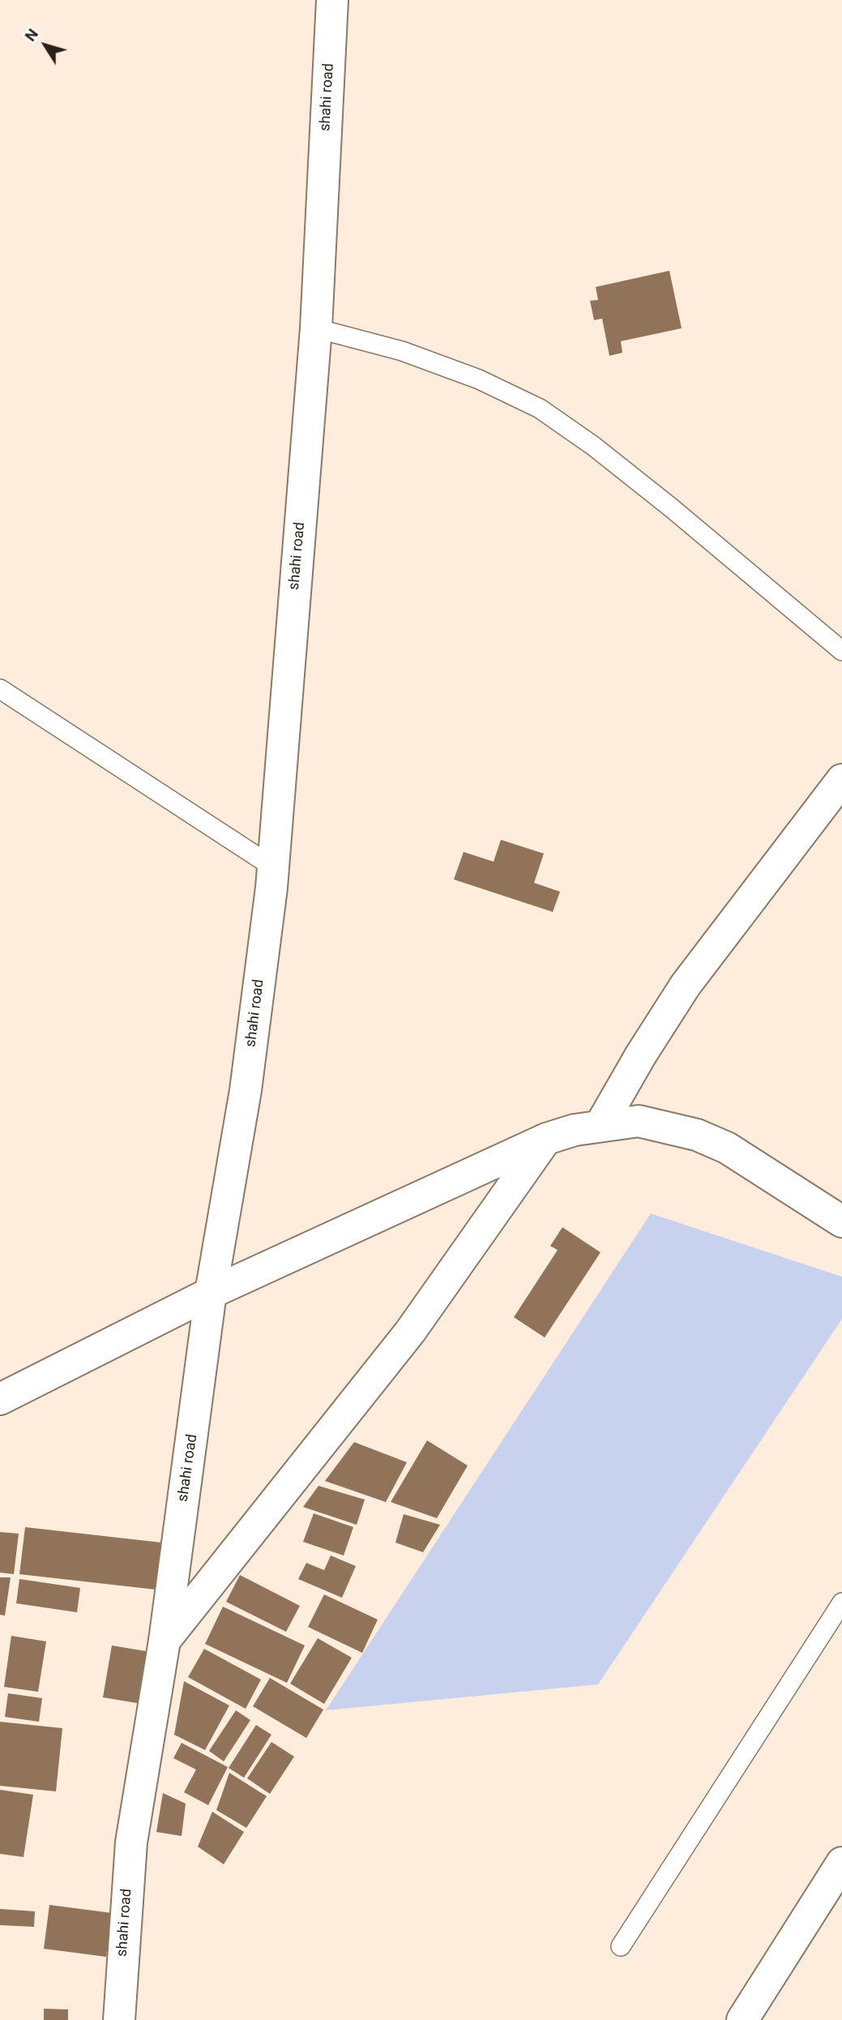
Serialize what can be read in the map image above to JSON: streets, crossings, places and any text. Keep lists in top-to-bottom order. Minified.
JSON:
{"streets":{"street":["shahi road"]},"north":"top left"}
